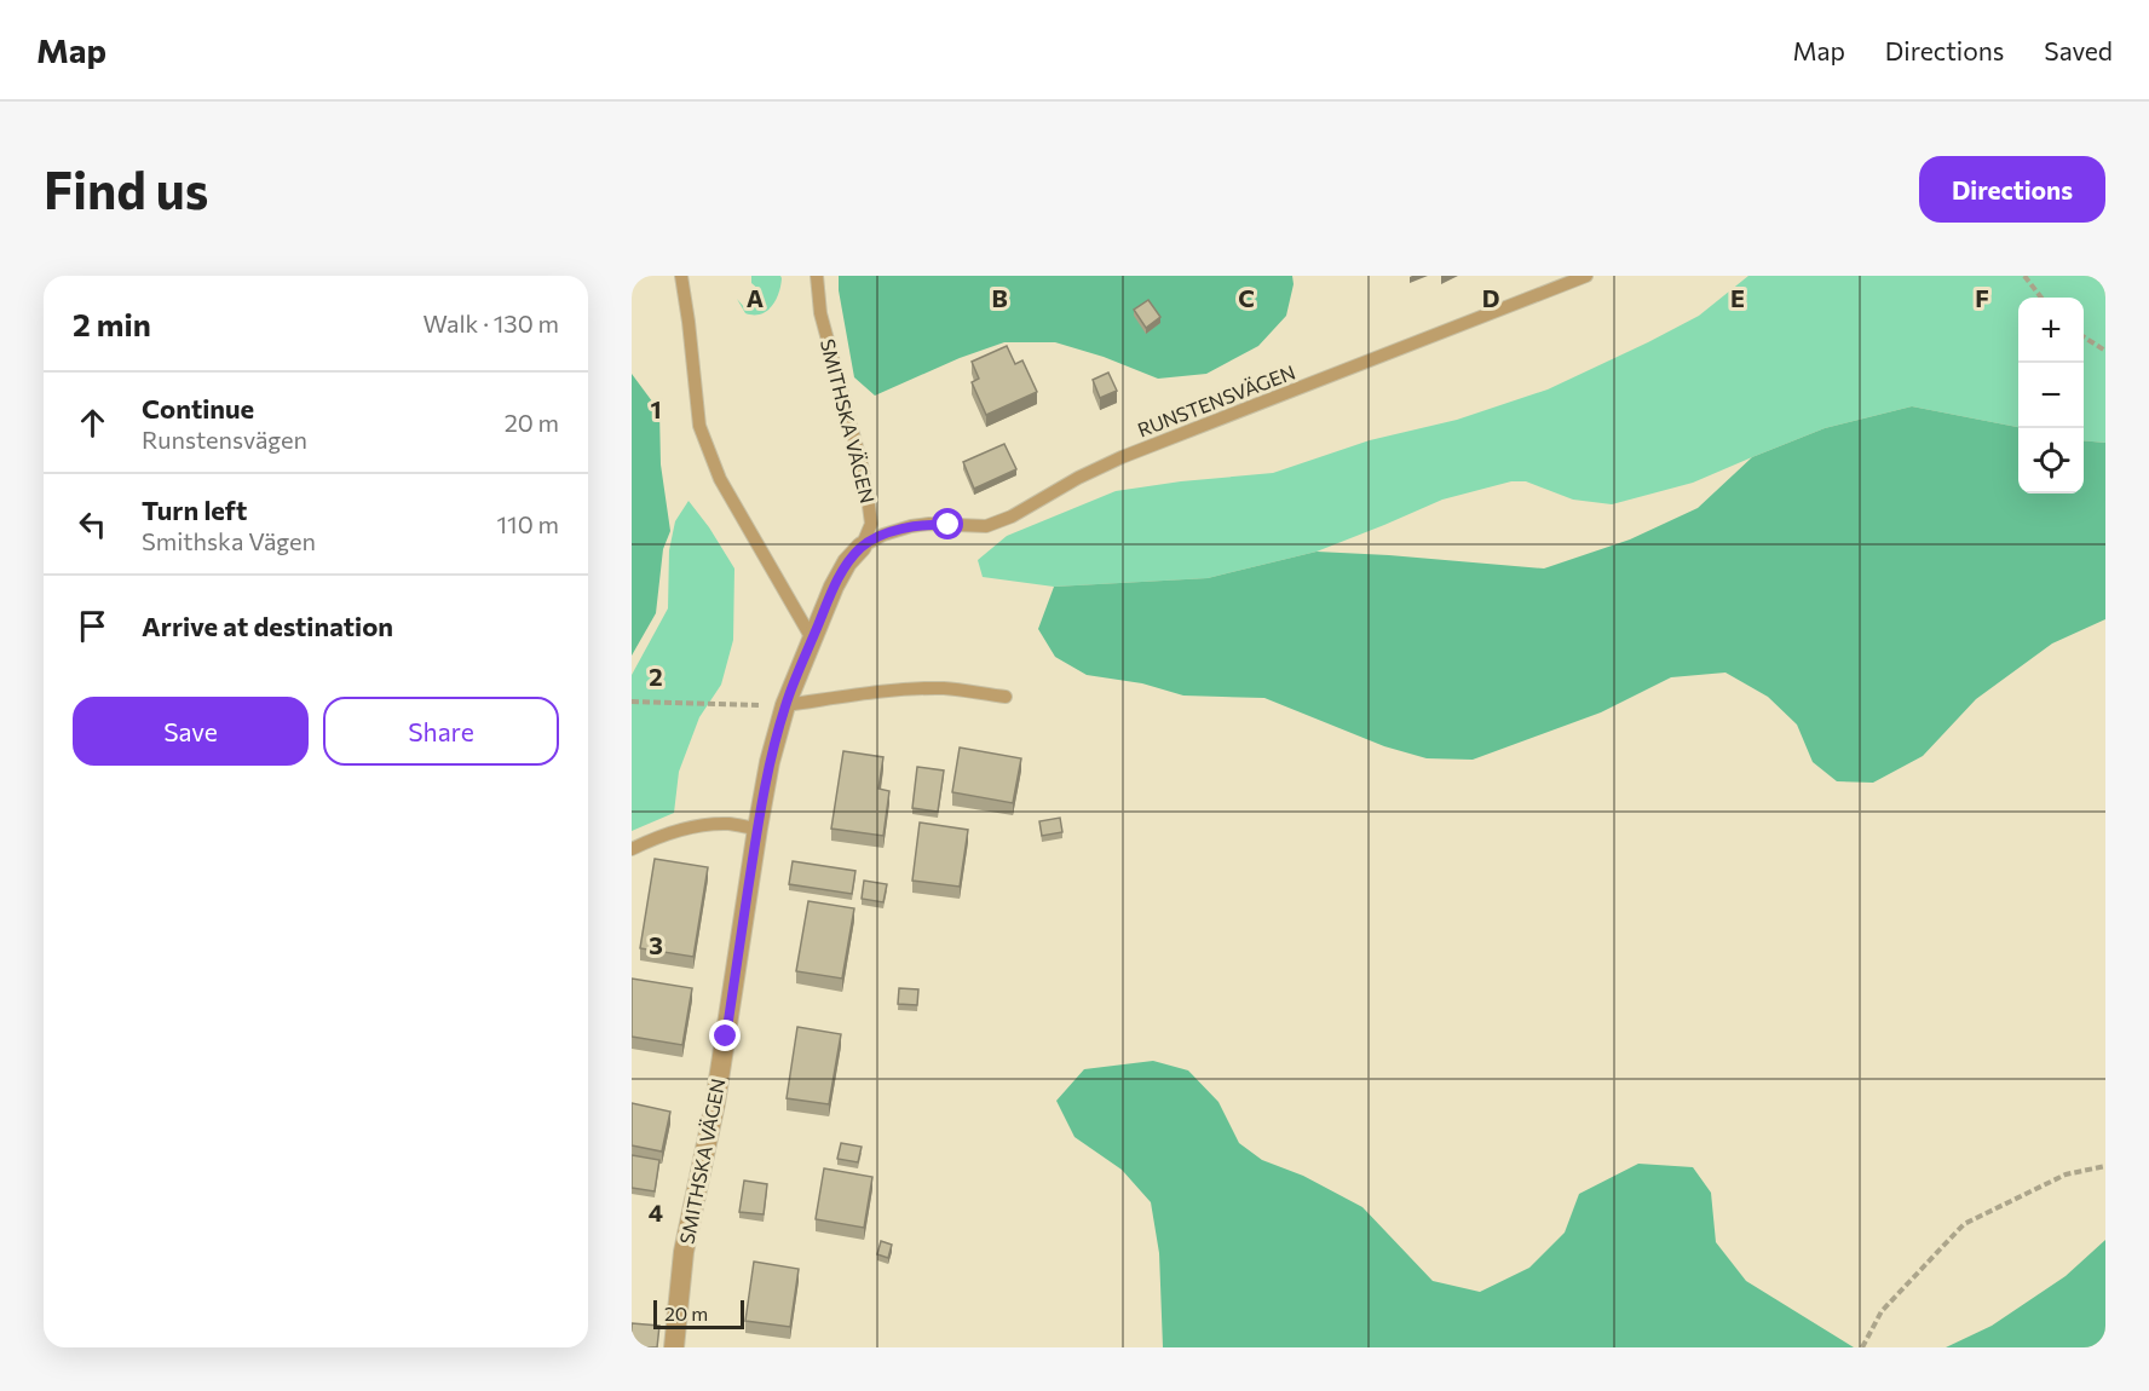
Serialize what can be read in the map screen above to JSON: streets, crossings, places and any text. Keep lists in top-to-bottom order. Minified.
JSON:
{"streets":{"street":["SMITHSKA VÄGEN"],"lane":["RUNSTENSVÄGEN"]},"crossings":[["RUNSTENSVÄGEN","SMITHSKA VÄGEN"]],"scale_bar":"20 m","page":{"header":"Map","nav":["Map","Directions","Saved"],"buttons":["Directions",["Save","Share"]],"title":"Find us","heading":["2 min","Walk · 130 m"],"map_buttons":["+","−"],"list":[["Continue","Runstensvägen","20 m"],["Turn left","Smithska Vägen","110 m"],"Arrive at destination"],"scale":"20 m"},"grid":{"columns":["A","B","C","D","E","F"],"rows":["1","2","3","4"]}}
